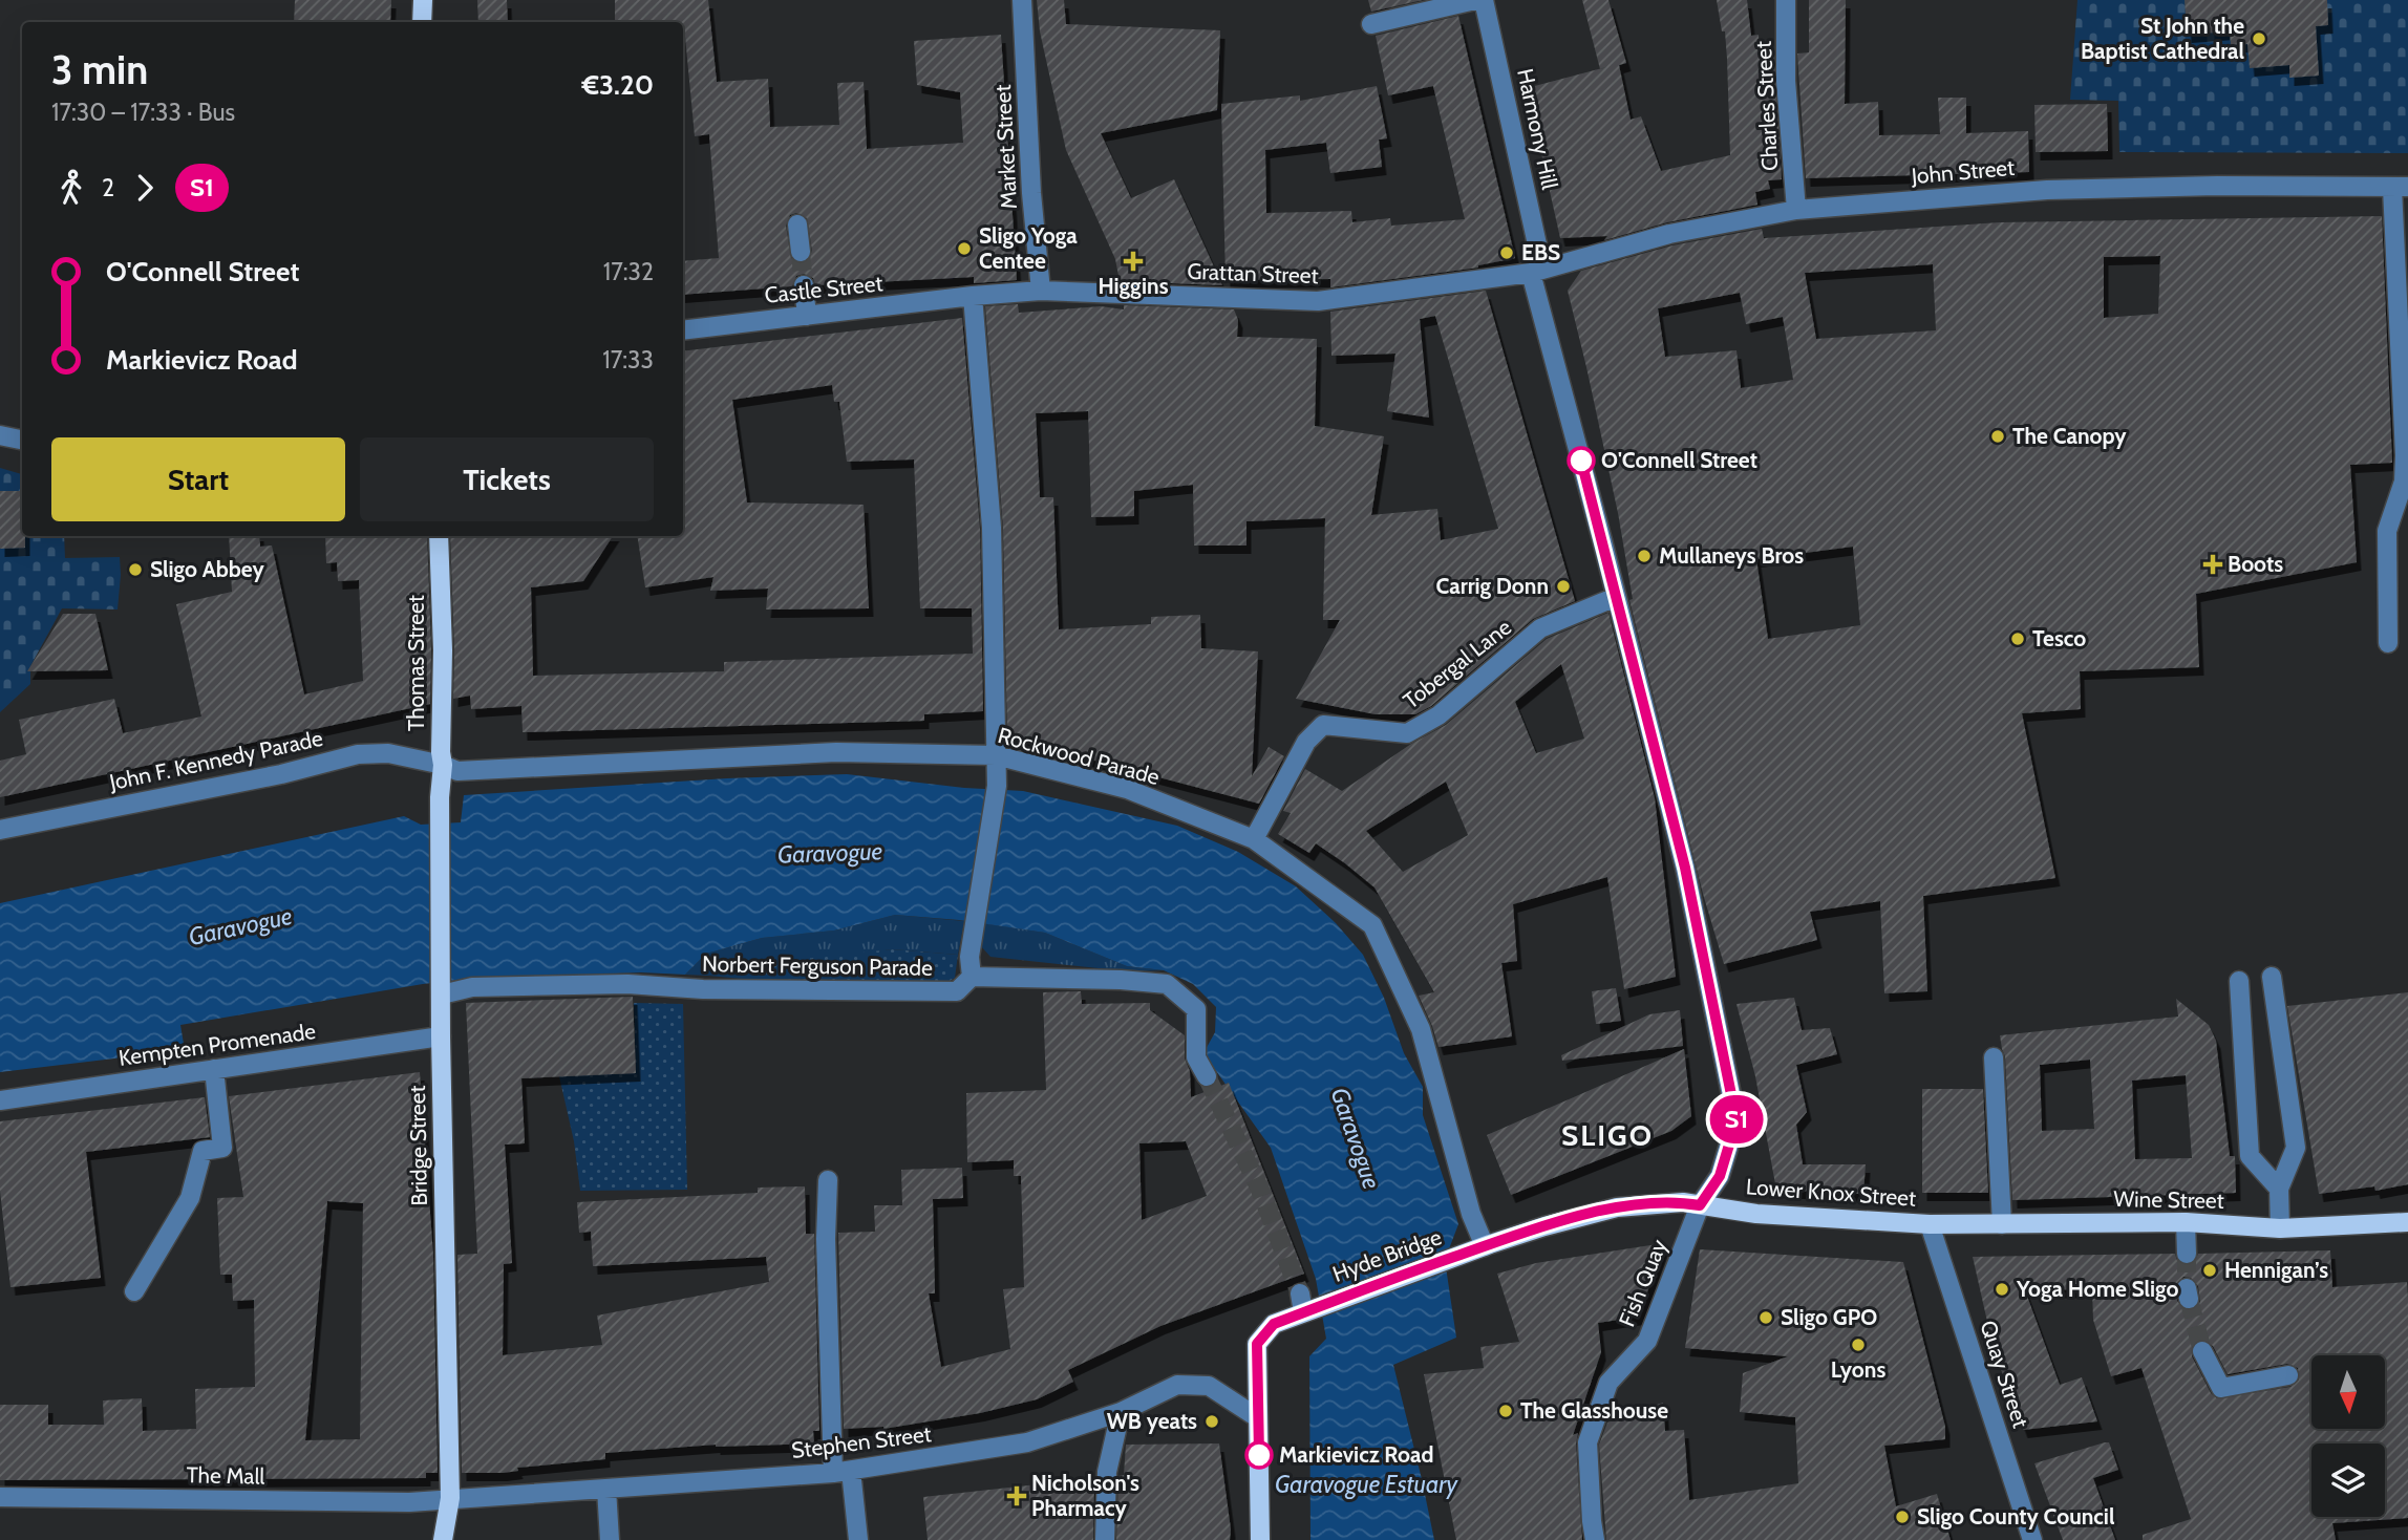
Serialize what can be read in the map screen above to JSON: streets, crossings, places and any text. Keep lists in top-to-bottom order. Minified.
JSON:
{"streets":{"main road":["Thomas Street","Bridge Street","Lower Knox Street","Wine Street","Hyde Bridge"],"street":["Charles Street","Harmony Hill","Market Street","John Street","Grattan Street","Castle Street","Tobergal Lane","Rockwood Parade","John F. Kennedy Parade","Norbert Ferguson Parade","Kempten Promenade","Fish Quay","Quay Street","Stephen Street","The Mall"]},"crossings":[["Charles Street","John Street"],["Harmony Hill","John Street"],["Harmony Hill","Grattan Street"],["Market Street","Grattan Street"],["John Street","Grattan Street"],["Grattan Street","Castle Street"],["Thomas Street","Rockwood Parade"],["Thomas Street","John F. Kennedy Parade"],["Thomas Street","Bridge Street"],["Tobergal Lane","Rockwood Parade"],["Rockwood Parade","John F. Kennedy Parade"],["Rockwood Parade","Lower Knox Street"],["Rockwood Parade","Hyde Bridge"],["Norbert Ferguson Parade","Bridge Street"],["Kempten Promenade","Bridge Street"],["Bridge Street","Stephen Street"],["Bridge Street","The Mall"],["Lower Knox Street","Wine Street"],["Lower Knox Street","Hyde Bridge"],["Lower Knox Street","Fish Quay"],["Lower Knox Street","Quay Street"],["Wine Street","Quay Street"],["Stephen Street","The Mall"]],"districts":["SLIGO"],"water":["Garavogue","Garavogue Estuary"],"places":{"other":["St John the Baptist Cathedral","Sligo Yoga Centee","EBS","The Canopy","O'Connell Street","Mullaneys Bros","Sligo Abbey","Carrig Donn","Tesco","Hennigan’s","Yoga Home Sligo","Sligo GPO","Lyons","The Glasshouse","WB yeats","Markievicz Road","Sligo County Council"],"health":["Higgins","Boots","Nicholson's Pharmacy"]},"lines":["bus line S1"],"north":"bottom","page":{"on_map":"S1","heading":["3 min","17:30 – 17:33 · Bus","€3.20"],"legs":["2","S1"],"list":[{"name":"O'Connell Street","value":"17:32"},{"name":"Markievicz Road","value":"17:33"}],"buttons":["Start","Tickets"]}}
